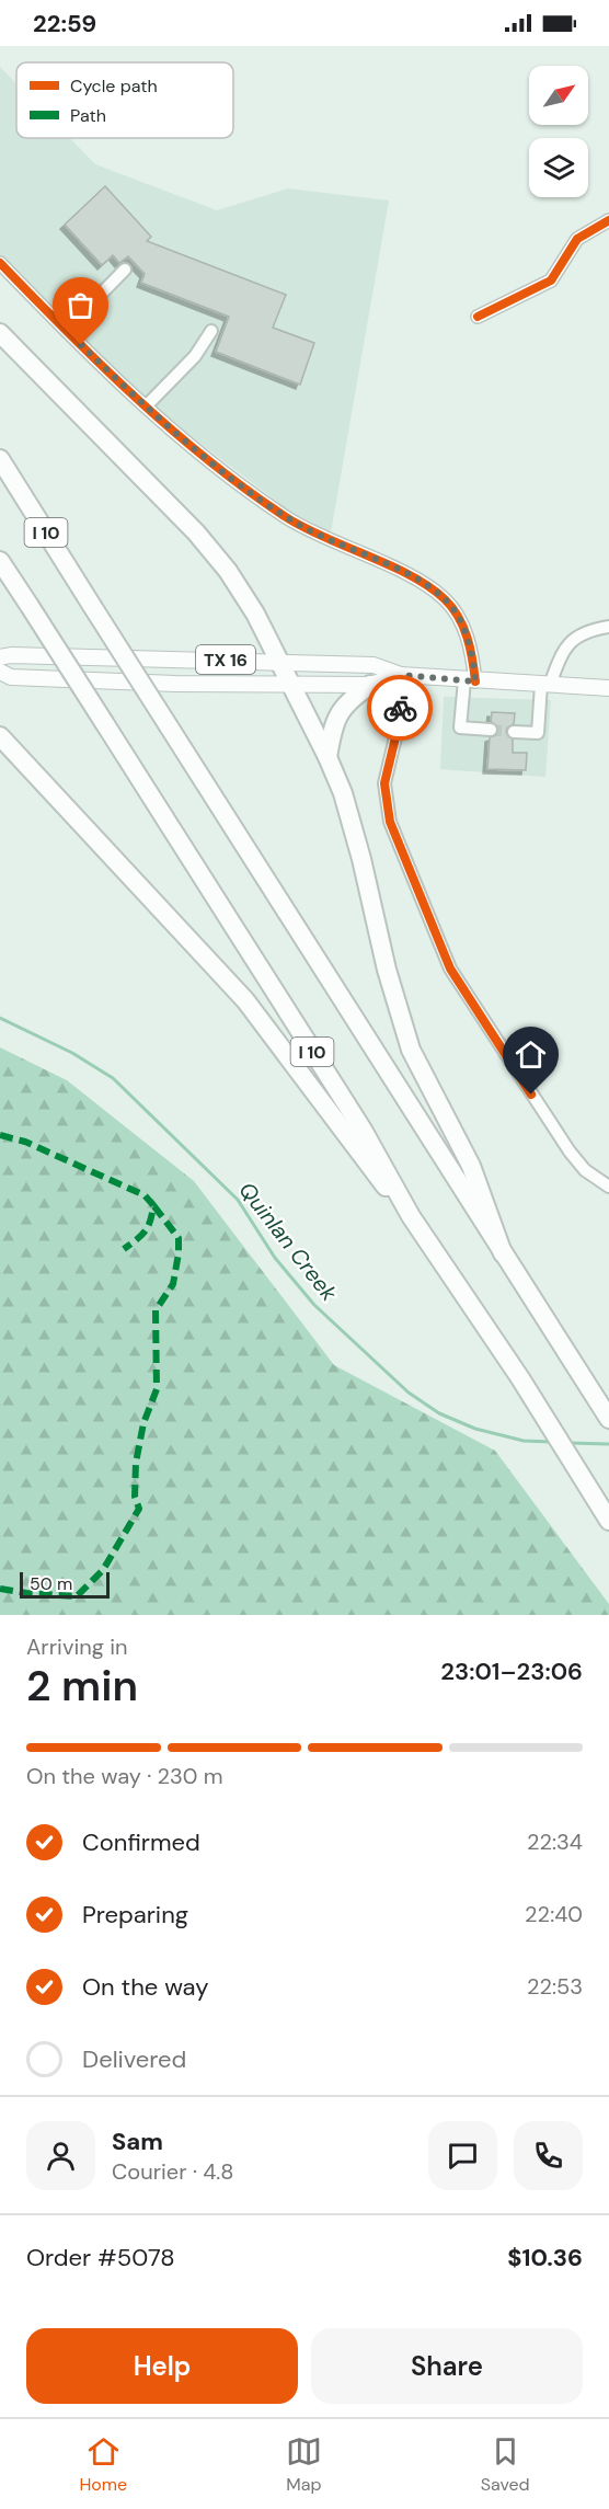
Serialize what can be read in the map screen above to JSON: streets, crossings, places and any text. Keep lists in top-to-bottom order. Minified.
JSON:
{"streets":{"highway":["I 10"],"main road":["TX 16"]},"water":["Quinlan Creek"],"legend":["Cycle path","Path"],"scale_bar":"50 m","north":"top right","page":{"status":"22:59","scale":"50 m","heading":["2 min","Arriving in","23:01–23:06"],"panel":["Sam","Courier · 4.8","Order #5078","$10.36"],"bar":"On the way · 230 m","list":[["Confirmed","22:34"],["Preparing","22:40"],["On the way","22:53"],"Delivered"],"buttons":["Help","Share"],"tabs":["Home","Map","Saved"]}}
